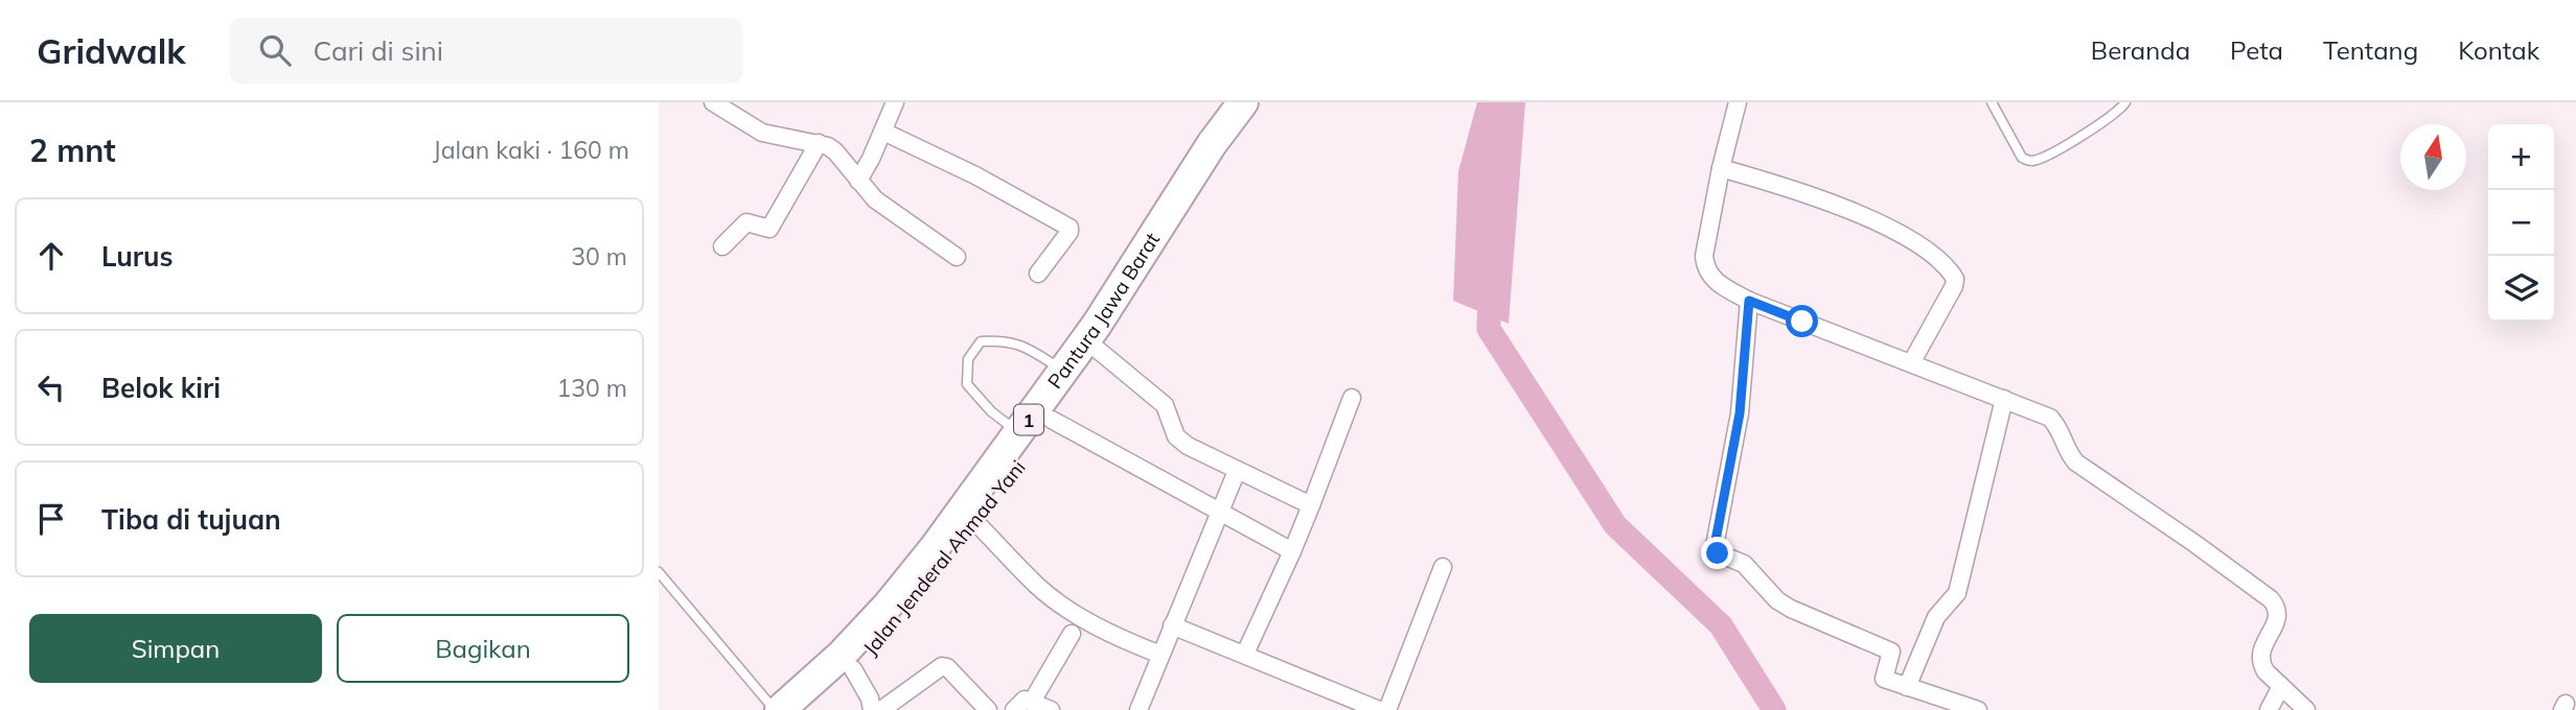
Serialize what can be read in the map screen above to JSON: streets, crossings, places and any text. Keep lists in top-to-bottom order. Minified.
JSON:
{"streets":{"highway":["Pantura Jawa Barat","1","Jalan Jenderal Ahmad Yani"]},"crossings":[["Pantura Jawa Barat","1"],["Pantura Jawa Barat","Jalan Jenderal Ahmad Yani"]],"north":"top","page":{"header":"Gridwalk","search":"Cari di sini","nav":["Beranda","Peta","Tentang","Kontak"],"heading":["2 mnt","Jalan kaki · 160 m"],"map_buttons":["+","−"],"list":[["Lurus","30 m"],["Belok kiri","130 m"],"Tiba di tujuan"],"buttons":["Simpan","Bagikan"]}}
